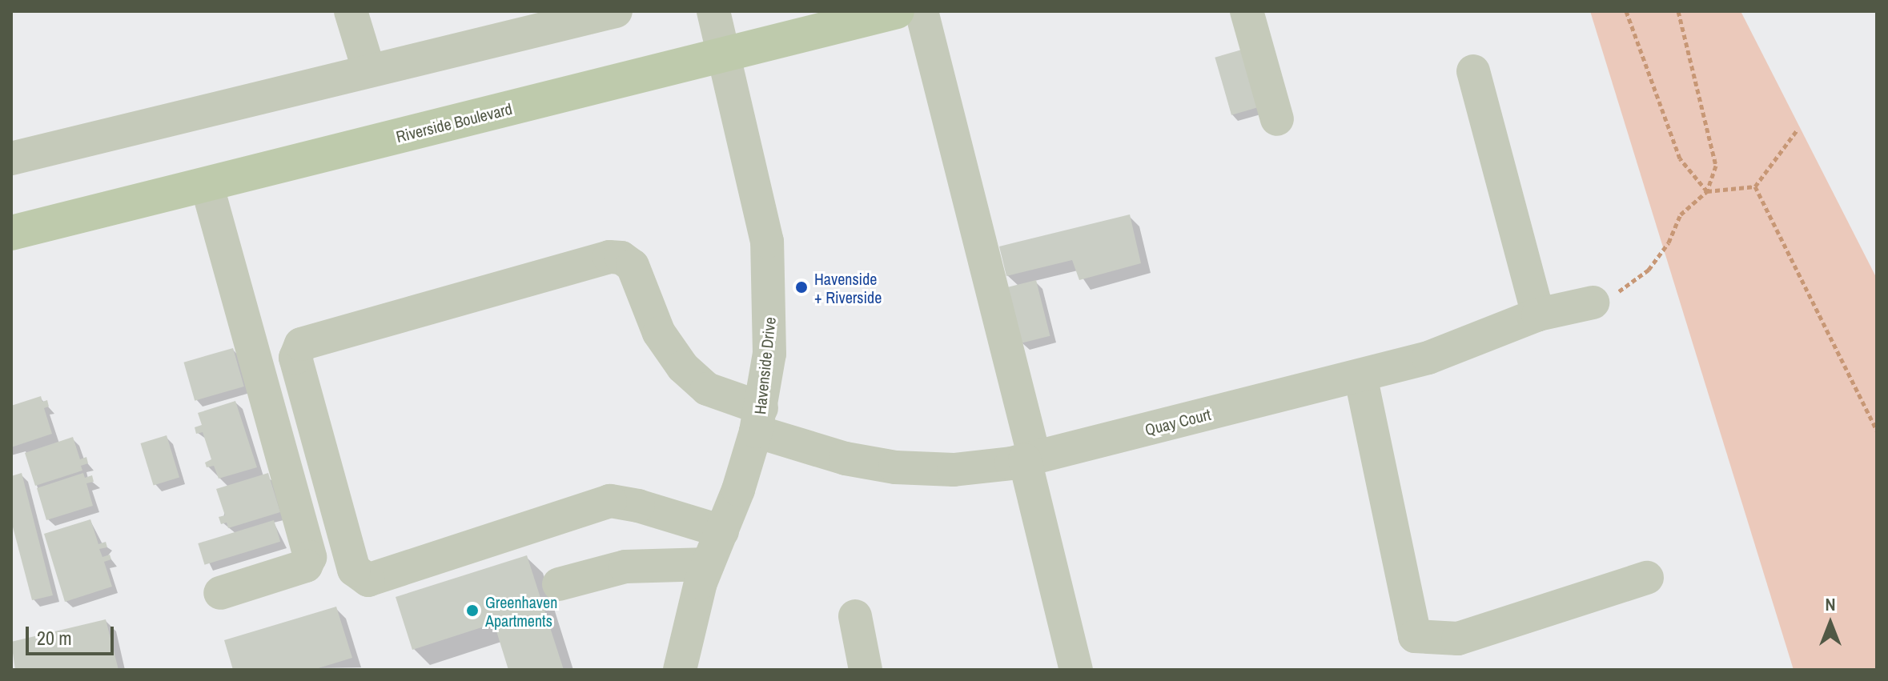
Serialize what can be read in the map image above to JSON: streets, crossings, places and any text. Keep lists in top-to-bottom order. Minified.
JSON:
{"streets":{"main road":["Riverside Boulevard"],"street":["Havenside Drive","Quay Court"]},"crossings":[["Riverside Boulevard","Havenside Drive"],["Havenside Drive","Quay Court"]],"places":["Havenside + Riverside","Greenhaven Apartments"],"scale_bar":"20 m","north":"top"}
